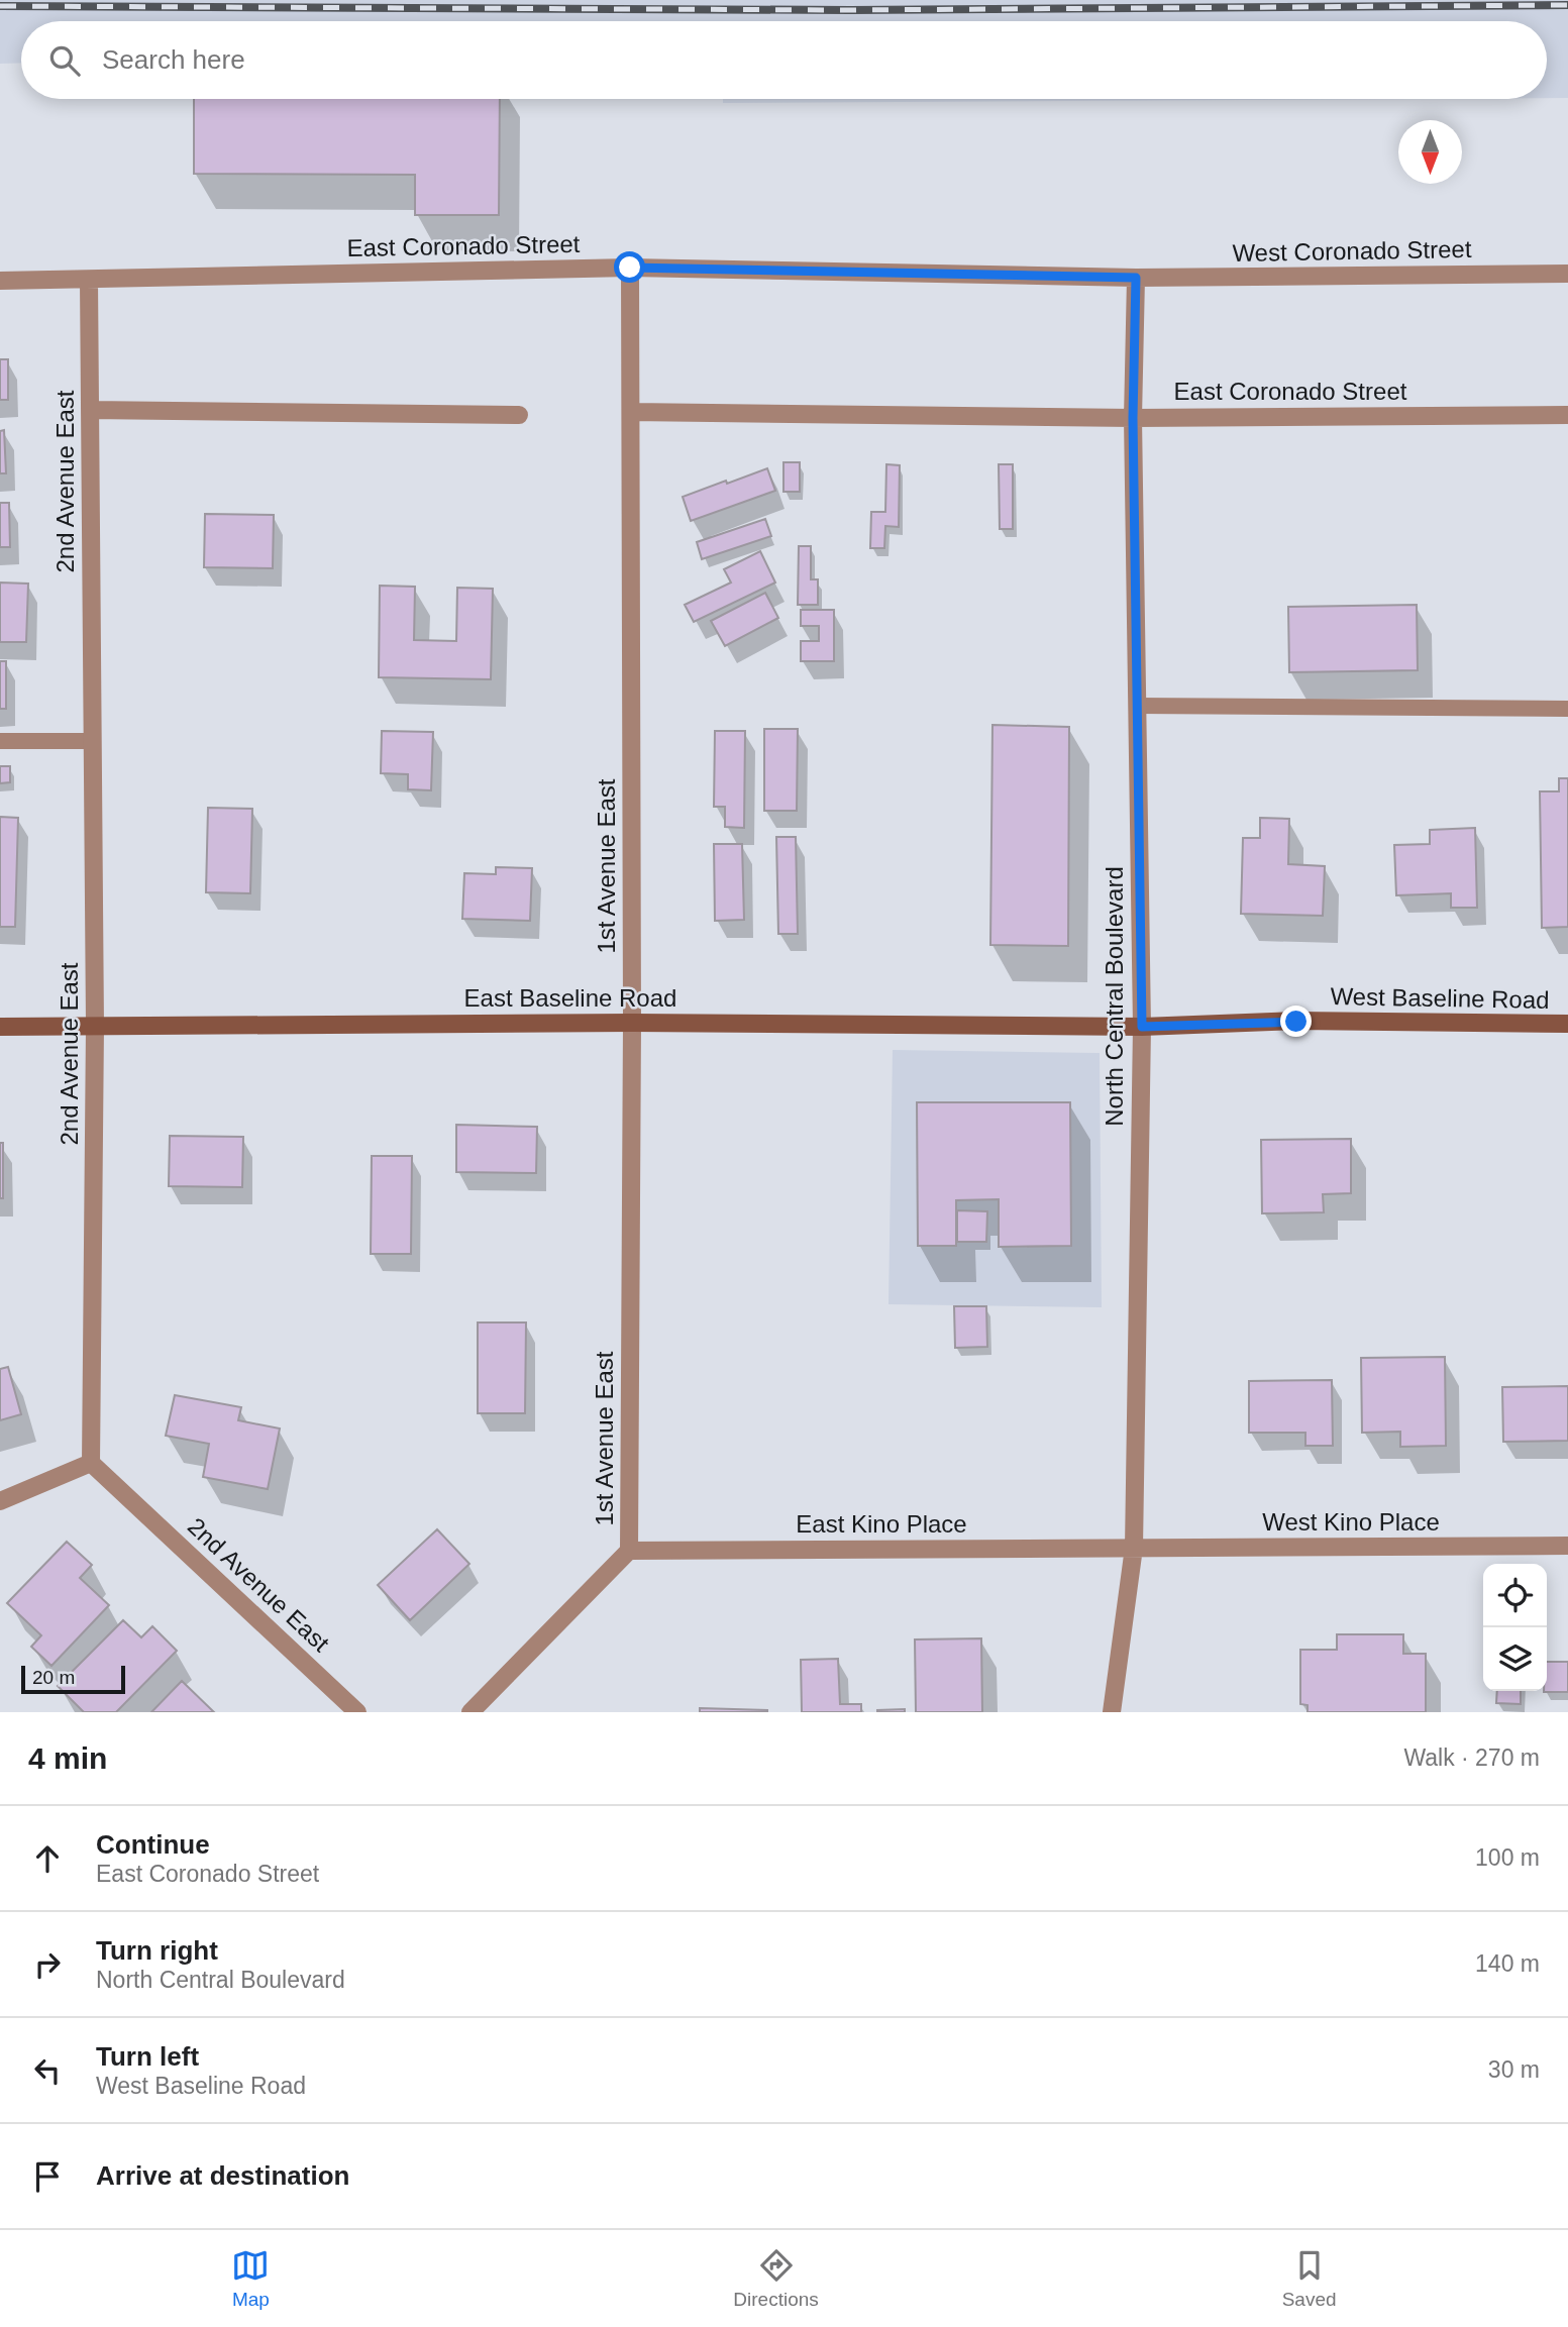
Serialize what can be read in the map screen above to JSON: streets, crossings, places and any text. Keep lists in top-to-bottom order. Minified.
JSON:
{"streets":{"main road":["East Baseline Road","West Baseline Road"],"street":["East Coronado Street","West Coronado Street","2nd Avenue East","1st Avenue East","North Central Boulevard","West Kino Place","East Kino Place"]},"crossings":[["East Coronado Street","West Coronado Street"],["East Coronado Street","2nd Avenue East"],["East Coronado Street","1st Avenue East"],["East Coronado Street","North Central Boulevard"],["West Coronado Street","North Central Boulevard"],["2nd Avenue East","East Baseline Road"],["1st Avenue East","East Baseline Road"],["1st Avenue East","East Kino Place"],["North Central Boulevard","East Baseline Road"],["North Central Boulevard","West Baseline Road"],["North Central Boulevard","West Kino Place"],["North Central Boulevard","East Kino Place"],["East Baseline Road","West Baseline Road"],["West Kino Place","East Kino Place"]],"scale_bar":"20 m","north":"bottom","page":{"search":"Search here","scale":"20 m","heading":["4 min","Walk · 270 m"],"list":[["Continue","East Coronado Street","100 m"],["Turn right","North Central Boulevard","140 m"],["Turn left","West Baseline Road","30 m"],"Arrive at destination"],"nav":["Map","Directions","Saved"]}}
